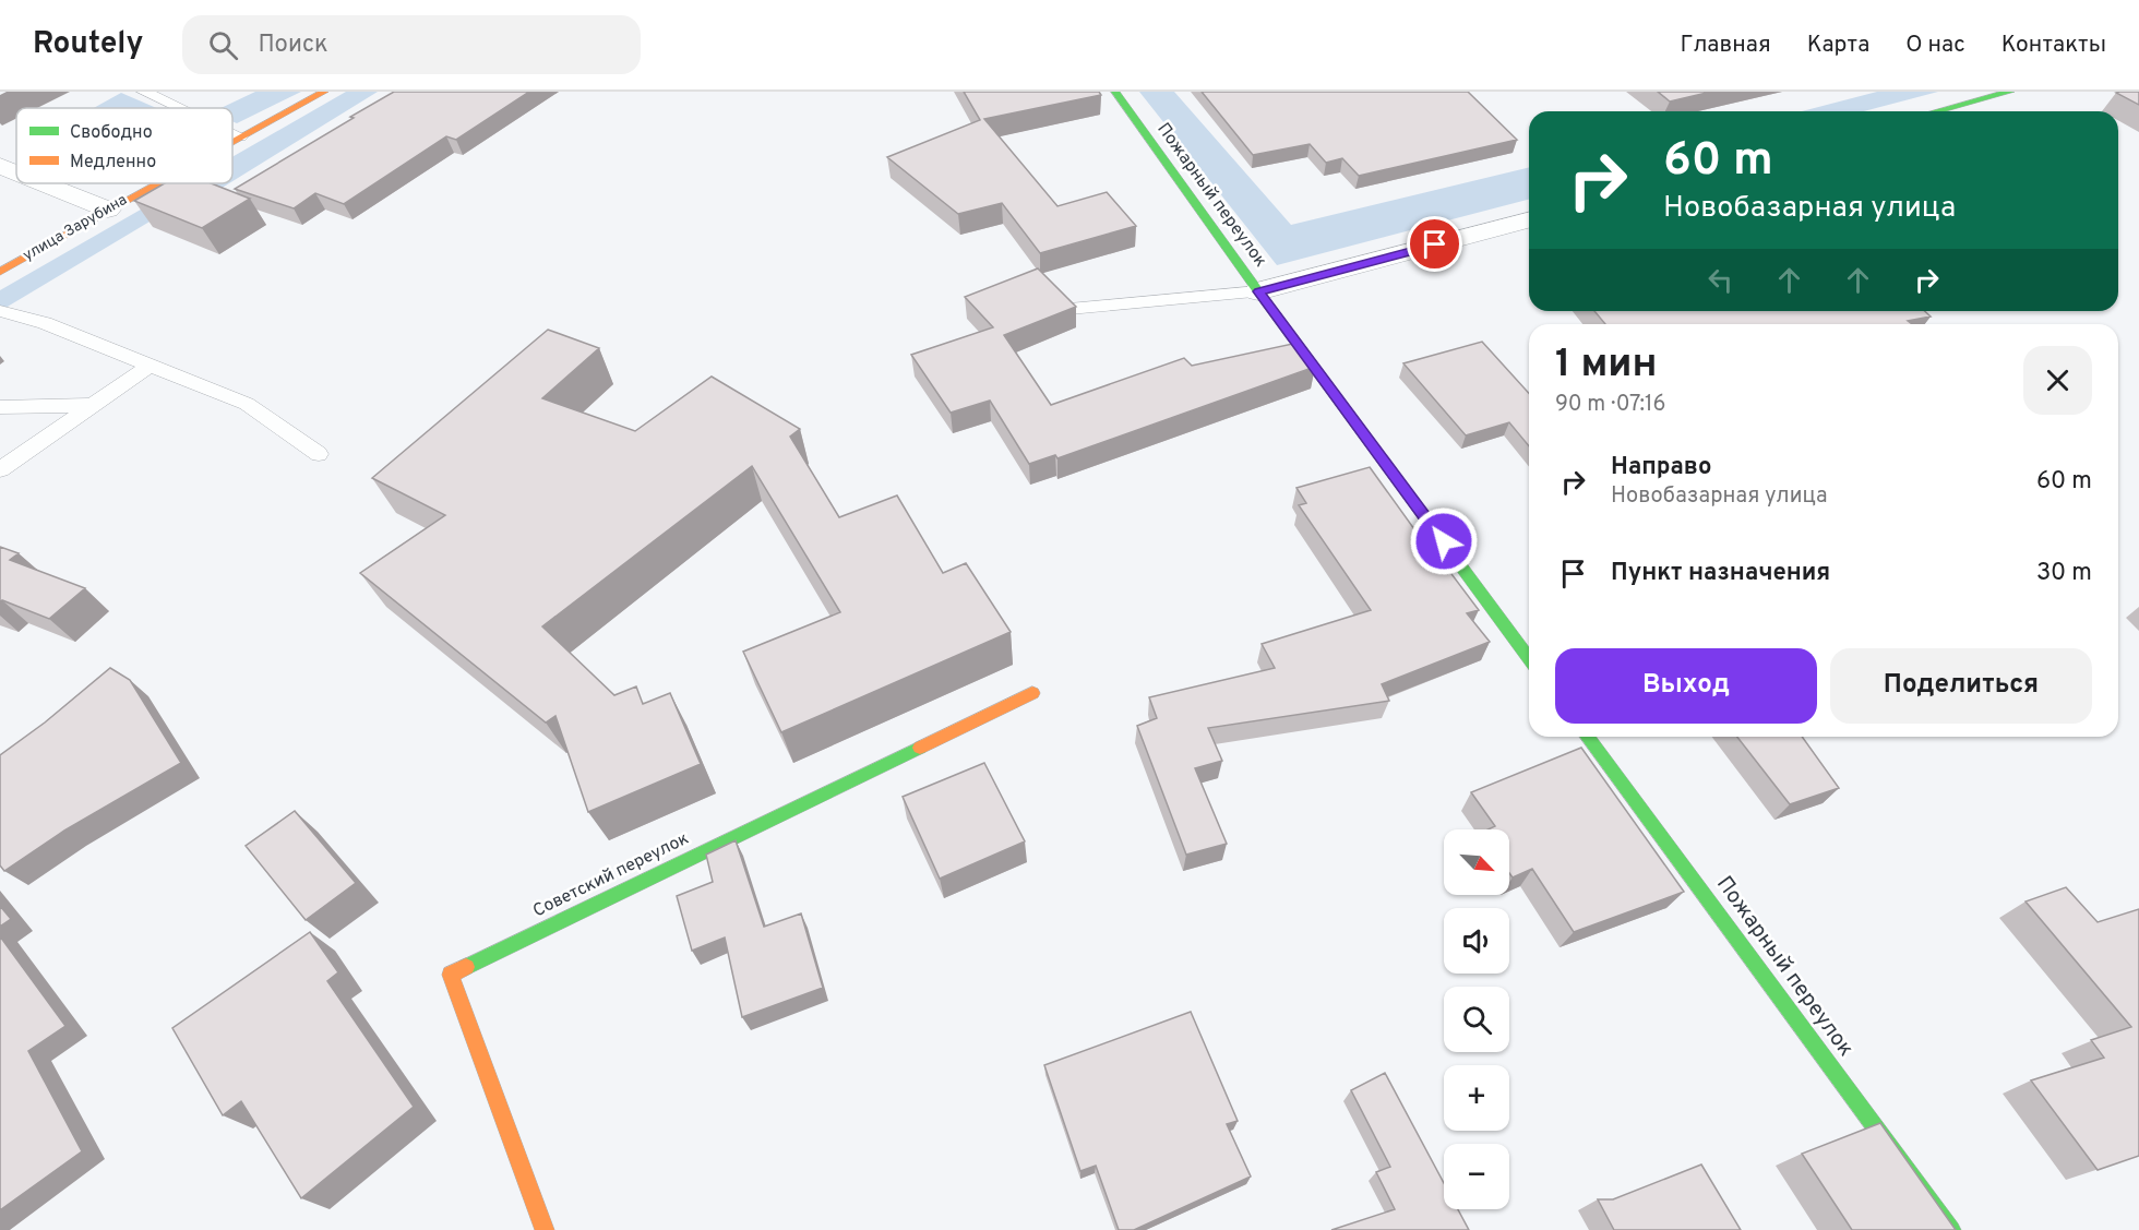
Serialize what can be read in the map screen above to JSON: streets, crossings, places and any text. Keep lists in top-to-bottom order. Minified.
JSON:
{"streets":{"street":["Пожарный переулок","улица Зарубина","Советский переулок"]},"legend":["Свободно","Медленно"],"north":"bottom right","page":{"header":"Routely","search":"Поиск","nav":["Главная","Карта","О нас","Контакты"],"turn":["60 m","Новобазарная улица"],"heading":["1 мин","90 m · 07:16"],"list":[{"name":"Направо","note":"Новобазарная улица","value":"60 m"},{"name":"Пункт назначения","value":"30 m"}],"buttons":["Выход","Поделиться"],"map_buttons":["+","−"]}}
